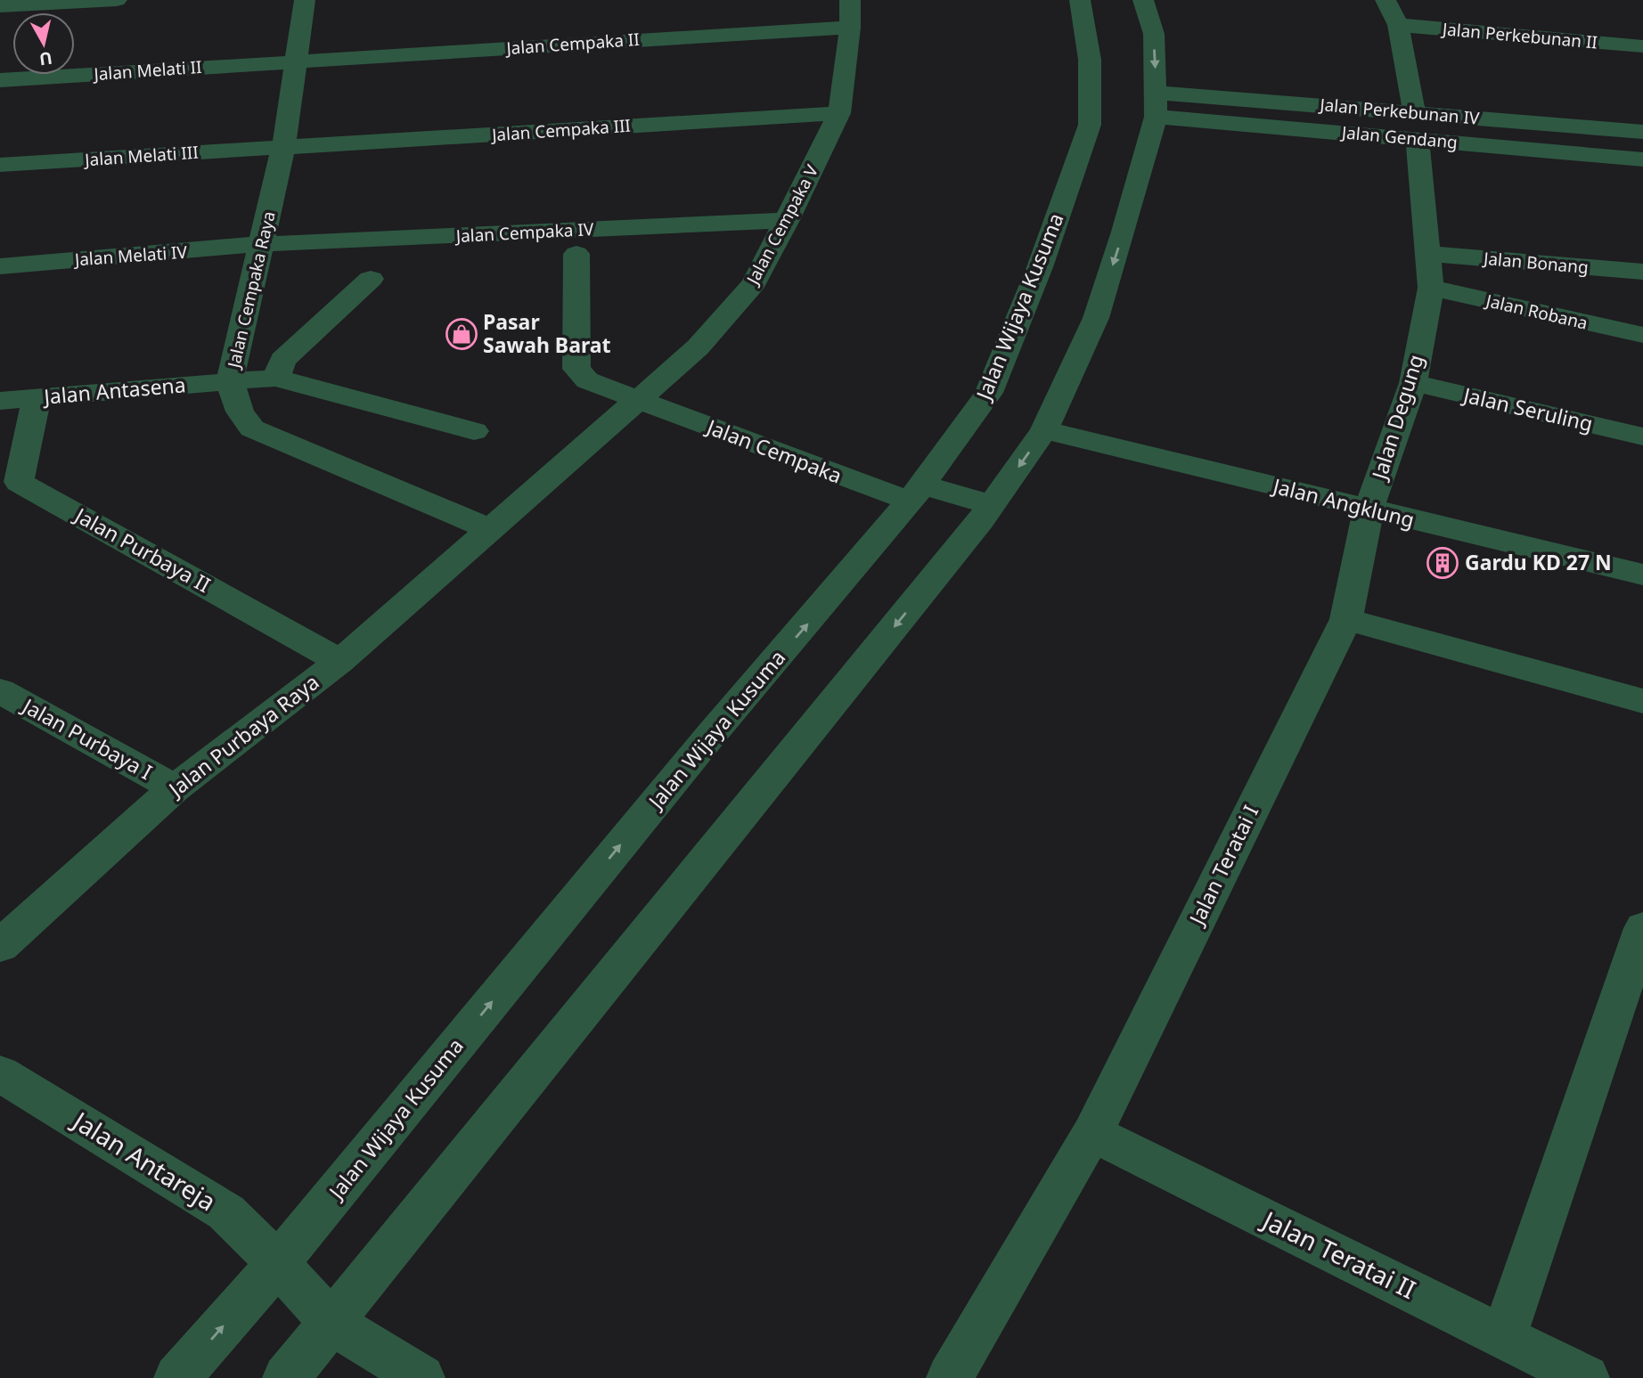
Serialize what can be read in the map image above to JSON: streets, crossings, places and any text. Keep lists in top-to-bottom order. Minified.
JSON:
{"streets":{"street":["Jalan Perkebunan II","Jalan Cempaka II","Jalan Melati II","Jalan Perkebunan IV","Jalan Cempaka III","Jalan Gendang","Jalan Melati III","Jalan Cempaka V","Jalan Cempaka IV","Jalan Melati IV","Jalan Bonang","Jalan Cempaka Raya","Jalan Wijaya Kusuma","Jalan Robana","Jalan Antasena","Jalan Seruling","Jalan Degung","Jalan Cempaka","Jalan Angklung","Jalan Purbaya II","Jalan Purbaya Raya","Jalan Purbaya I","Jalan Teratai I","Jalan Antareja","Jalan Teratai II"]},"crossings":[["Jalan Perkebunan II","Jalan Degung"],["Jalan Cempaka II","Jalan Melati II"],["Jalan Cempaka II","Jalan Cempaka V"],["Jalan Cempaka II","Jalan Cempaka Raya"],["Jalan Melati II","Jalan Cempaka Raya"],["Jalan Perkebunan IV","Jalan Gendang"],["Jalan Perkebunan IV","Jalan Degung"],["Jalan Cempaka III","Jalan Melati III"],["Jalan Cempaka III","Jalan Cempaka V"],["Jalan Cempaka III","Jalan Cempaka Raya"],["Jalan Gendang","Jalan Degung"],["Jalan Melati III","Jalan Cempaka Raya"],["Jalan Cempaka V","Jalan Cempaka IV"],["Jalan Cempaka V","Jalan Cempaka Raya"],["Jalan Cempaka V","Jalan Cempaka"],["Jalan Cempaka V","Jalan Purbaya Raya"],["Jalan Cempaka IV","Jalan Melati IV"],["Jalan Cempaka IV","Jalan Cempaka Raya"],["Jalan Melati IV","Jalan Cempaka Raya"],["Jalan Bonang","Jalan Degung"],["Jalan Cempaka Raya","Jalan Antasena"],["Jalan Cempaka Raya","Jalan Purbaya Raya"],["Jalan Wijaya Kusuma","Jalan Cempaka"],["Jalan Wijaya Kusuma","Jalan Antareja"],["Jalan Robana","Jalan Degung"],["Jalan Antasena","Jalan Purbaya II"],["Jalan Seruling","Jalan Degung"],["Jalan Degung","Jalan Angklung"],["Jalan Degung","Jalan Teratai I"],["Jalan Purbaya II","Jalan Purbaya Raya"],["Jalan Purbaya Raya","Jalan Purbaya I"],["Jalan Teratai I","Jalan Teratai II"]],"places":{"shop":["Pasar Sawah Barat"],"building":["Gardu KD 27 N"]},"north":"bottom"}
